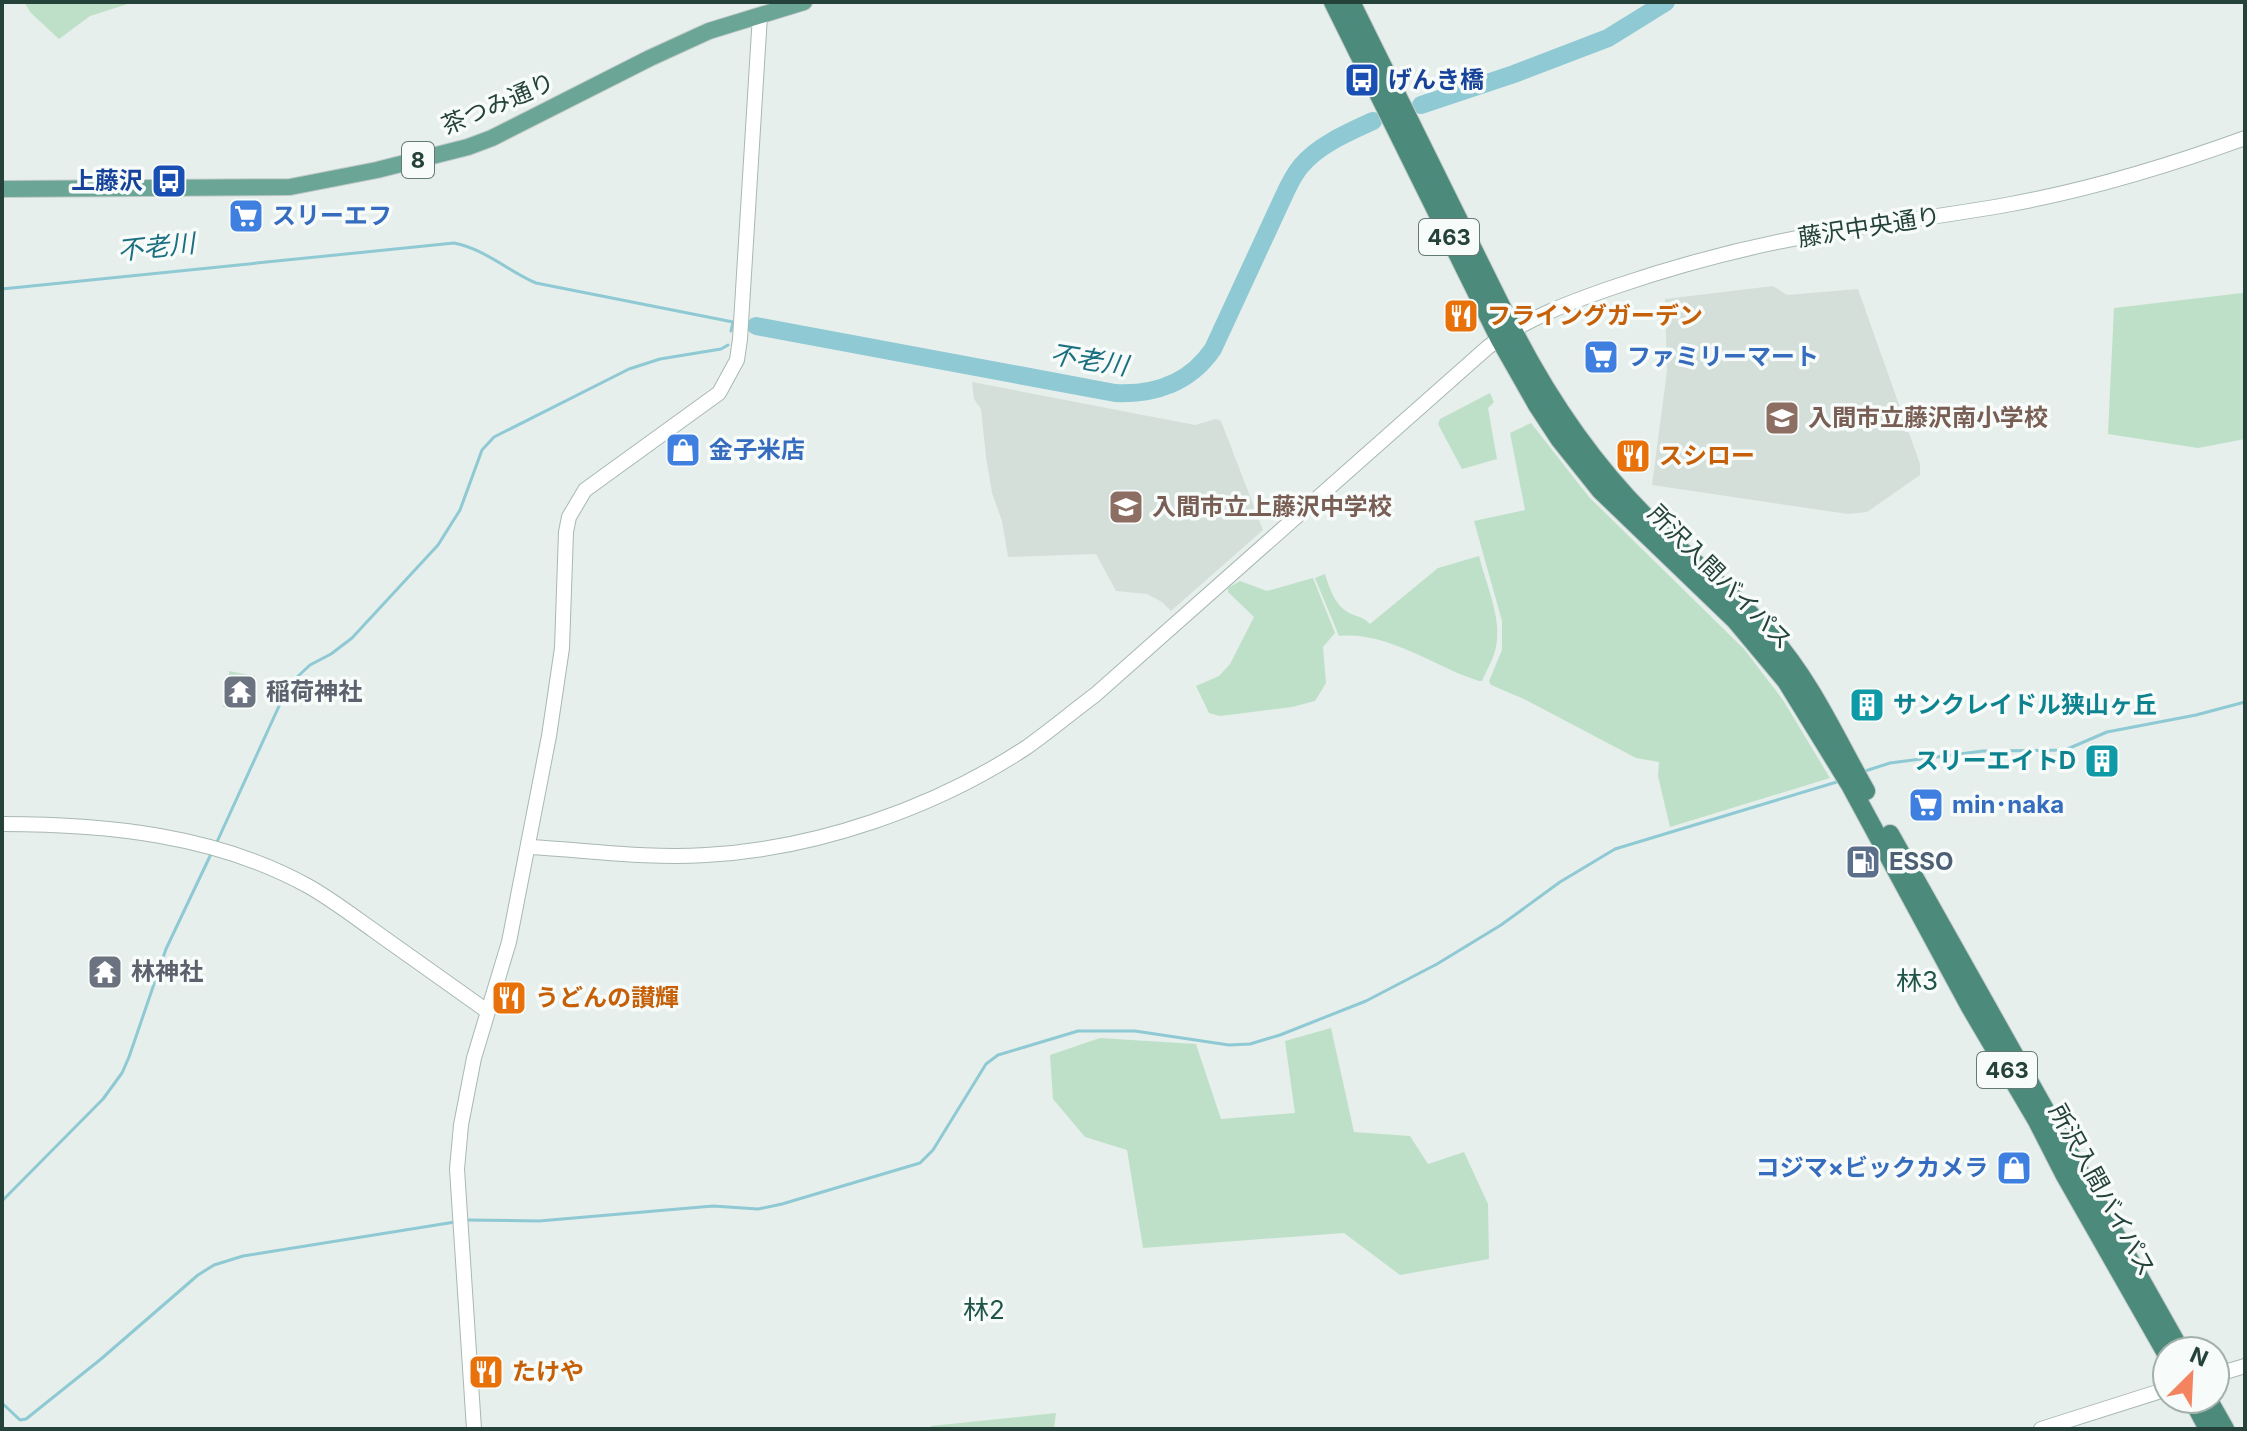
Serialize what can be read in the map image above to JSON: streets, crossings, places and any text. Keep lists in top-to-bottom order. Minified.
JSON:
{"streets":{"highway":["463","所沢入間バイパス"],"main road":["茶つみ通り","8"],"street":["藤沢中央通り"]},"crossings":[["藤沢中央通り","所沢入間バイパス"]],"districts":["林3","林2"],"water":["不老川"],"places":{"bus stop":["げんき橋","上藤沢"],"supermarket":["スリーエフ","ファミリーマート","min･naka"],"restaurant":["フライングガーデン","スシロー","うどんの讃輝","たけや"],"school or university":["入間市立藤沢南小学校","入間市立上藤沢中学校"],"shop":["金子米店","コジマ×ビックカメラ"],"temple":["稲荷神社","林神社"],"building":["サンクレイドル狭山ヶ丘","スリーエイトD"],"fuel station":["ESSO"]},"north":"top right"}
